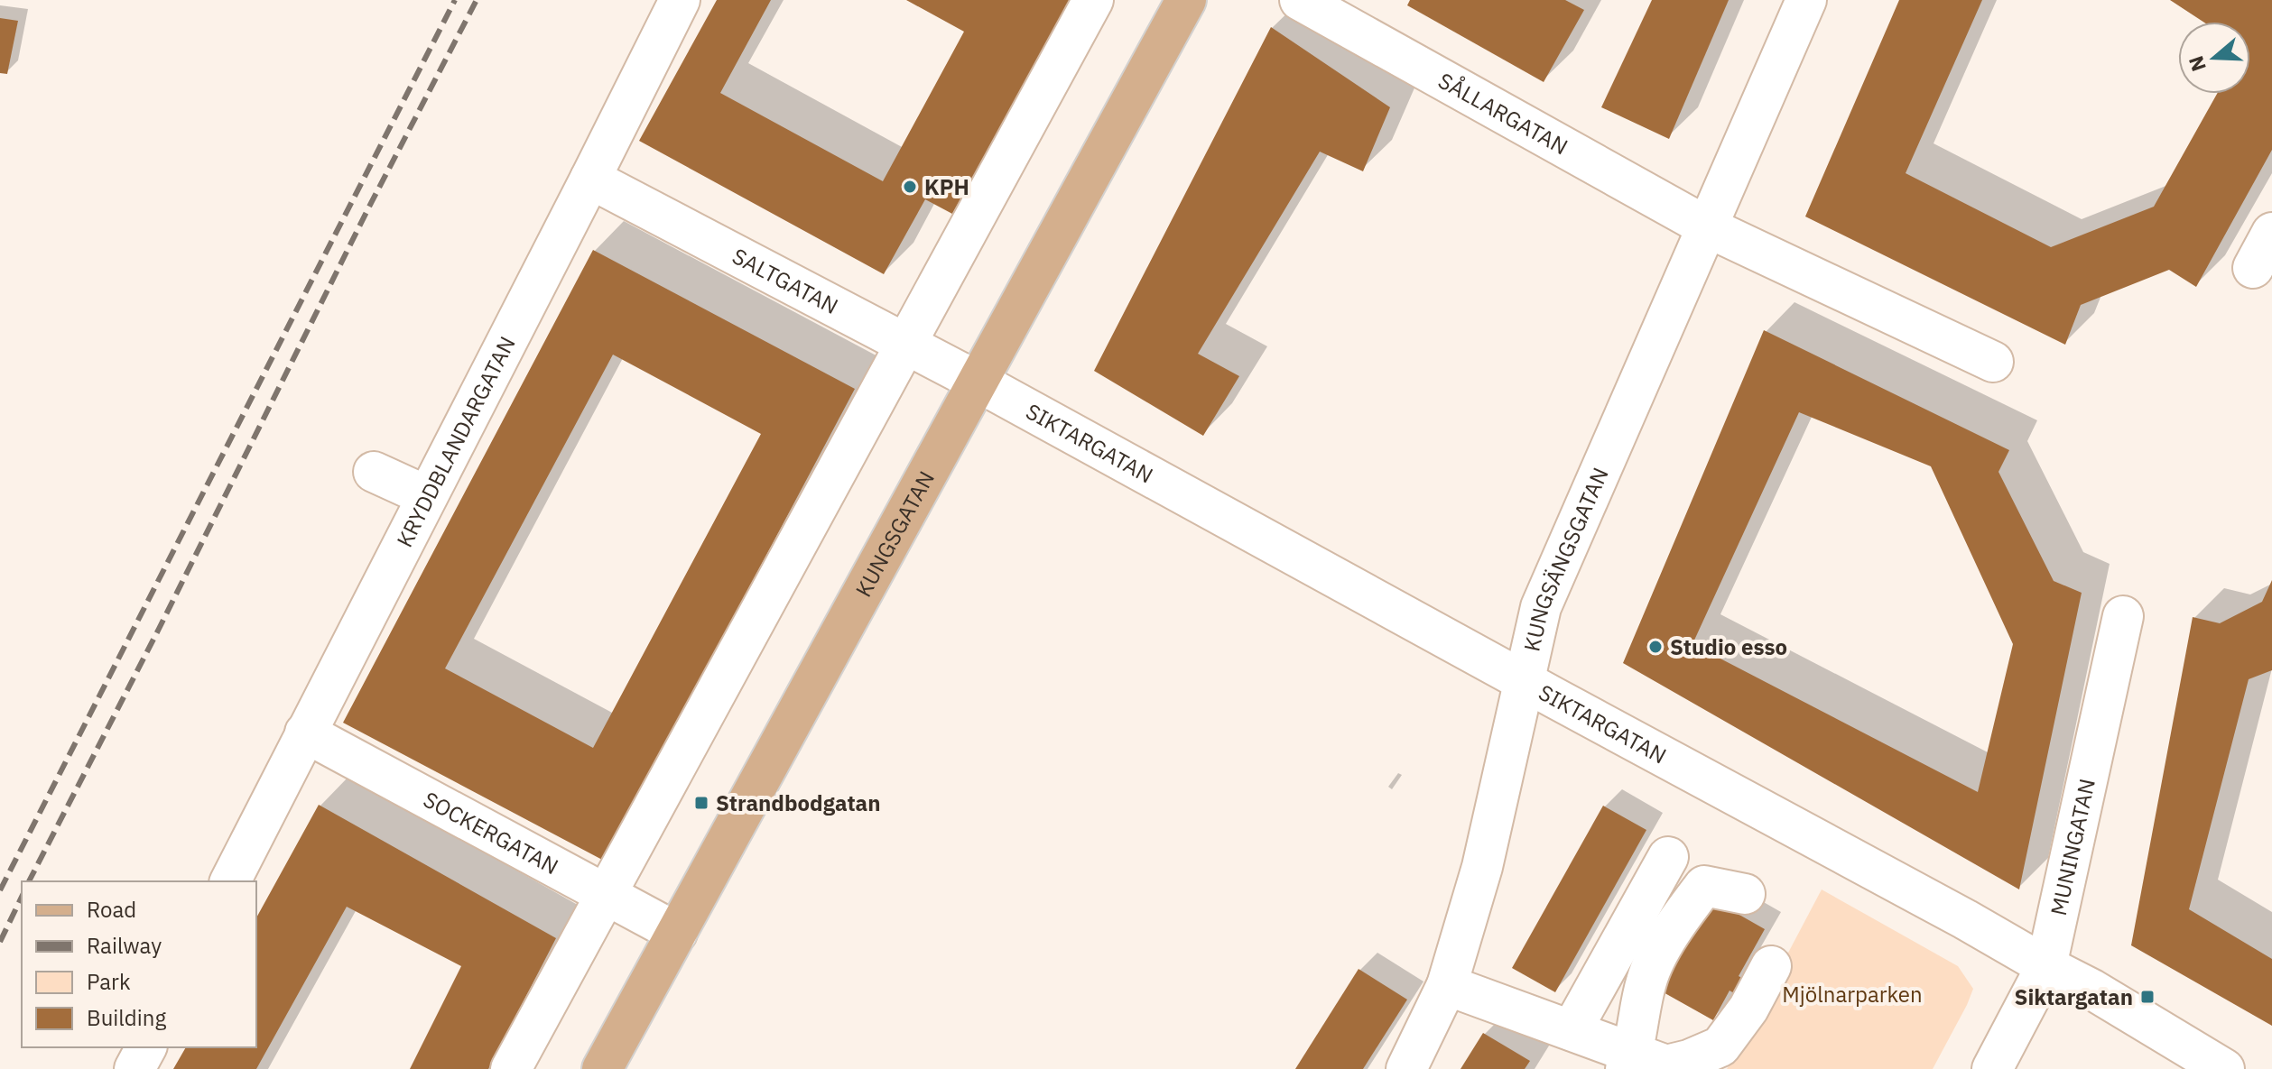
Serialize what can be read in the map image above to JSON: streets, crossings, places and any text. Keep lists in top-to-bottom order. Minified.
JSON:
{"streets":{"main road":["KUNGSGATAN"],"street":["SÅLLARGATAN","SALTGATAN","KRYDDBLANDARGATAN","SIKTARGATAN","KUNGSÄNGSGATAN","SOCKERGATAN","MUNINGATAN"]},"crossings":[["SÅLLARGATAN","KUNGSÄNGSGATAN"],["SALTGATAN","KRYDDBLANDARGATAN"],["SALTGATAN","SIKTARGATAN"],["SALTGATAN","KUNGSGATAN"],["KRYDDBLANDARGATAN","SOCKERGATAN"],["SIKTARGATAN","KUNGSGATAN"],["SIKTARGATAN","KUNGSÄNGSGATAN"],["SIKTARGATAN","MUNINGATAN"],["KUNGSGATAN","SOCKERGATAN"]],"parks":["Mjölnarparken"],"places":{"other":["KPH","Studio esso"],"transit":["Strandbodgatan","Siktargatan"]},"legend":["Road","Railway","Park","Building"],"north":"left"}
